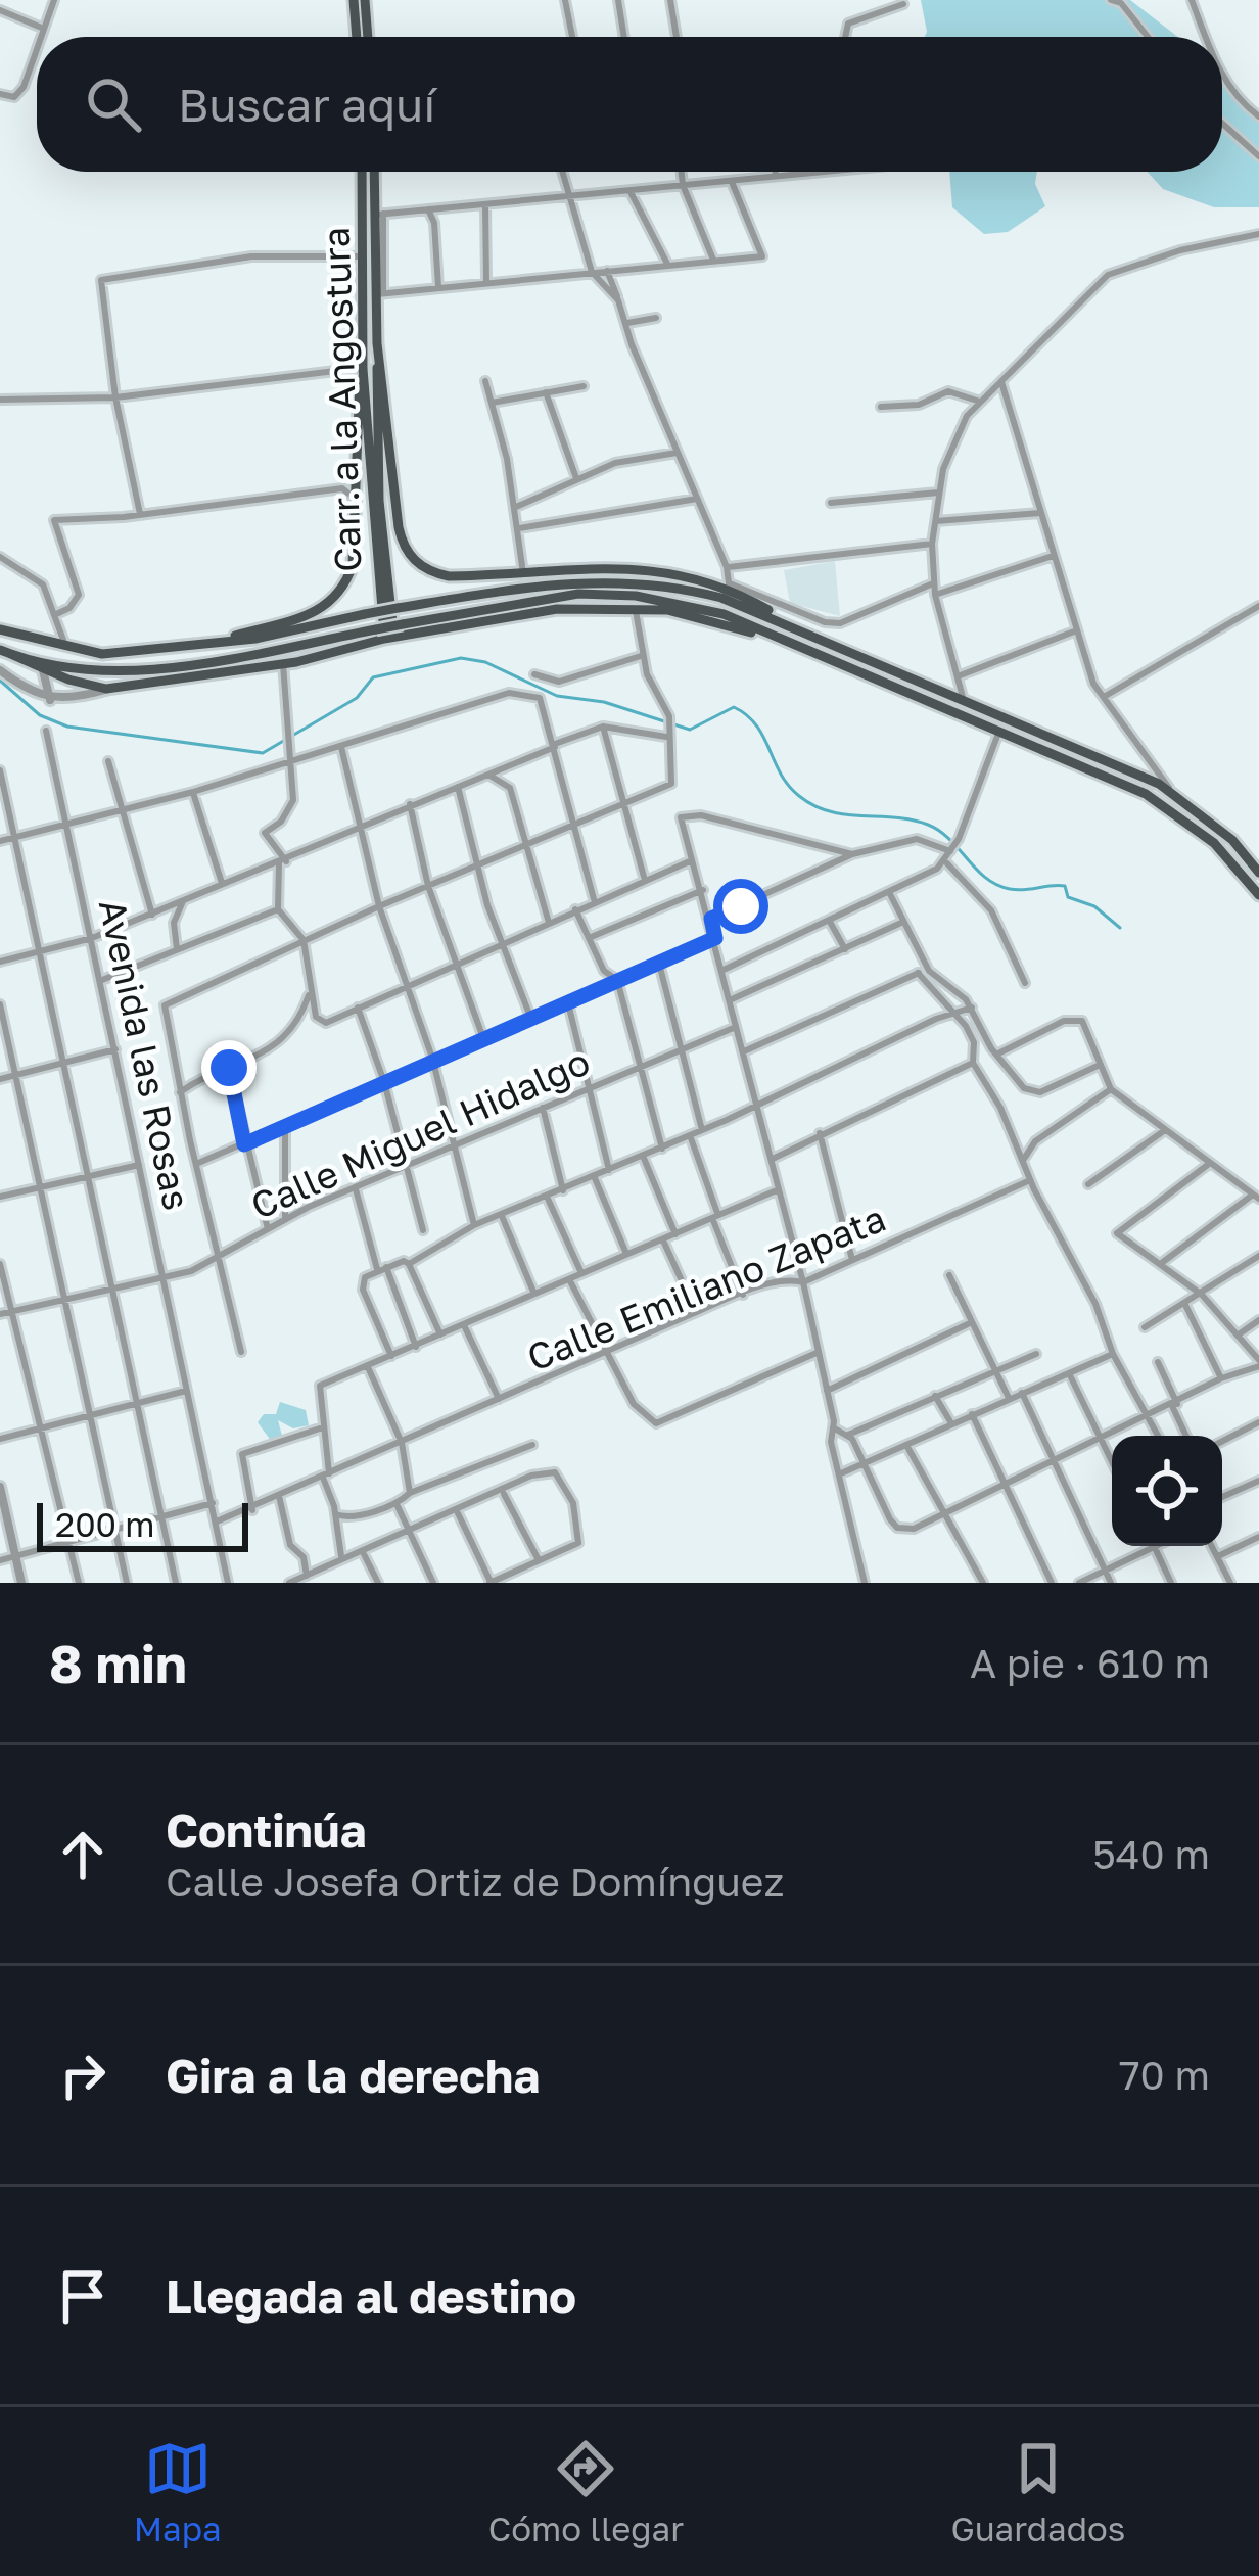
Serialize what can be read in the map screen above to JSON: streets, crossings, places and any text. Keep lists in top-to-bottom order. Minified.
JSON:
{"streets":{"main road":["Carr. a la Angostura"],"street":["Avenida las Rosas","Calle Miguel Hidalgo","Calle Emiliano Zapata"]},"crossings":[["Avenida las Rosas","Calle Emiliano Zapata"]],"scale_bar":"200 m","page":{"search":"Buscar aquí","scale":"200 m","heading":["8 min","A pie · 610 m"],"list":[["Continúa","Calle Josefa Ortiz de Domínguez","540 m"],["Gira a la derecha","70 m"],"Llegada al destino"],"nav":["Mapa","Cómo llegar","Guardados"]}}
